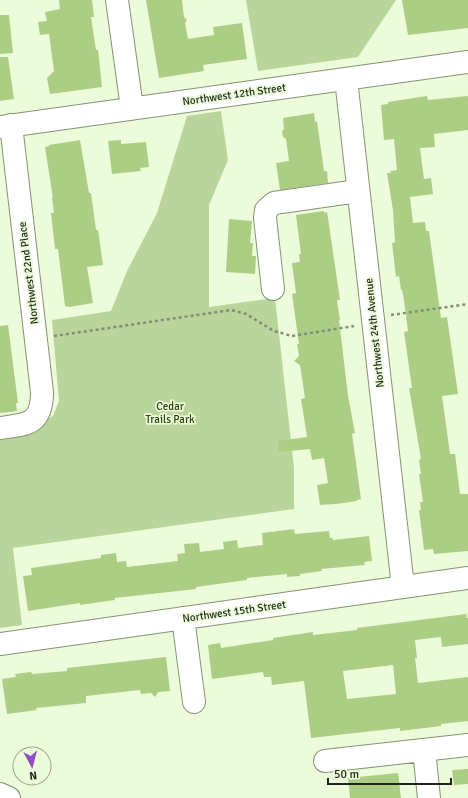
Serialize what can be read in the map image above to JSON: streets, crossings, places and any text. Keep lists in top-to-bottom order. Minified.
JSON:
{"streets":{"street":["Northwest 12th Street","Northwest 22nd Place","Northwest 24th Avenue","Northwest 15th Street"]},"crossings":[["Northwest 12th Street","Northwest 22nd Place"],["Northwest 12th Street","Northwest 24th Avenue"],["Northwest 24th Avenue","Northwest 15th Street"]],"parks":["Cedar Trails Park"],"scale_bar":"50 m","north":"bottom"}
